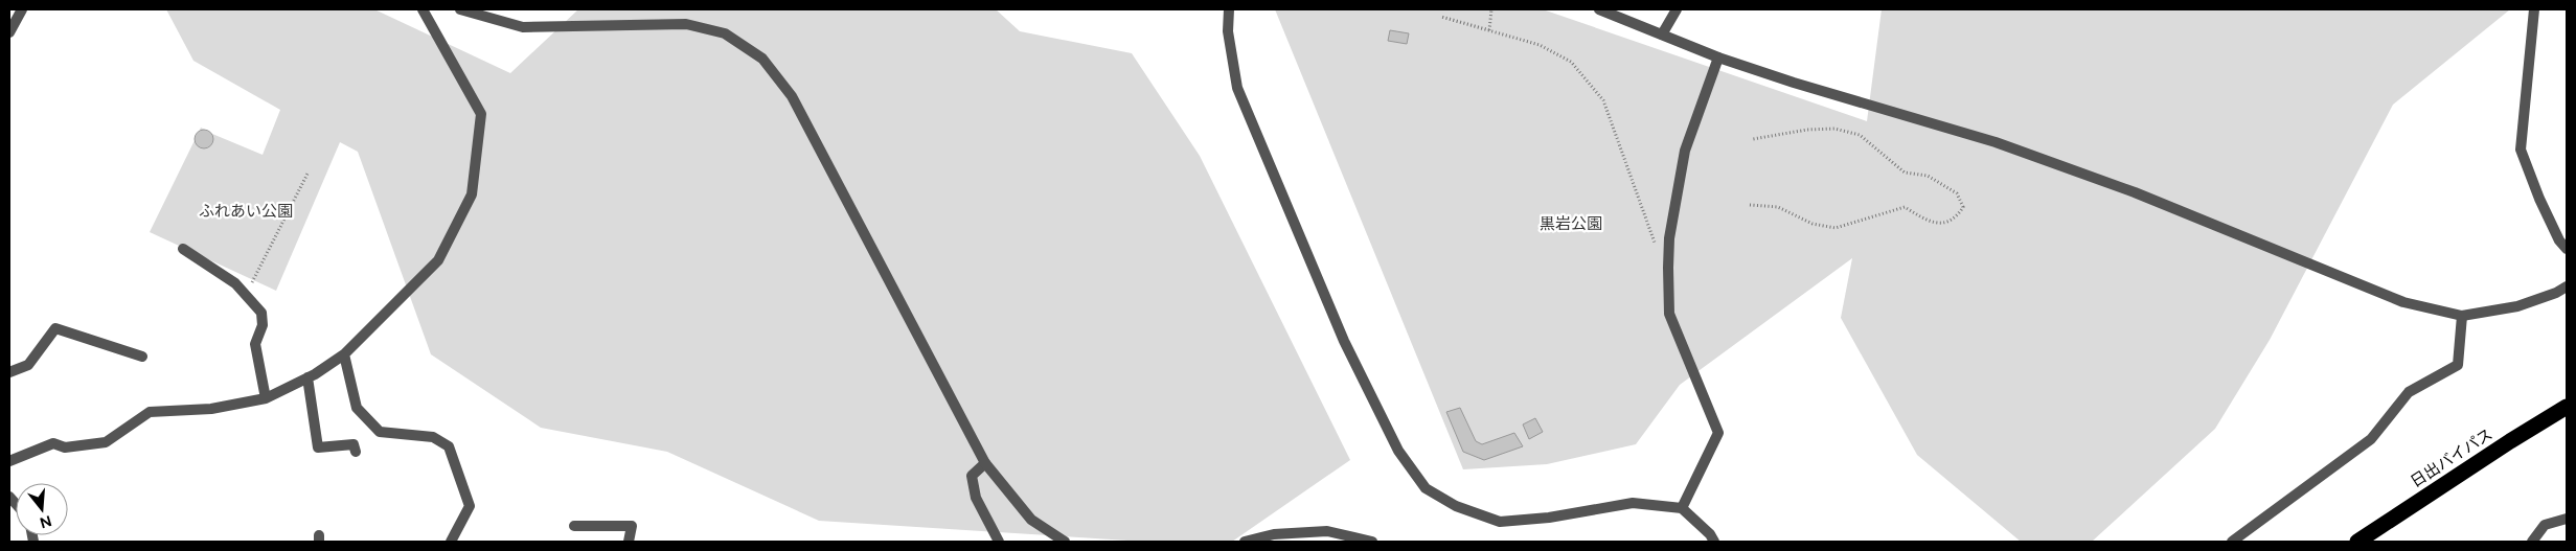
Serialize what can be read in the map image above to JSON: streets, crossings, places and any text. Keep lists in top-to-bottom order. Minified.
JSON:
{"streets":{"highway":["日出バイパス"]},"parks":["ふれあい公園","黒岩公園"],"north":"bottom"}
